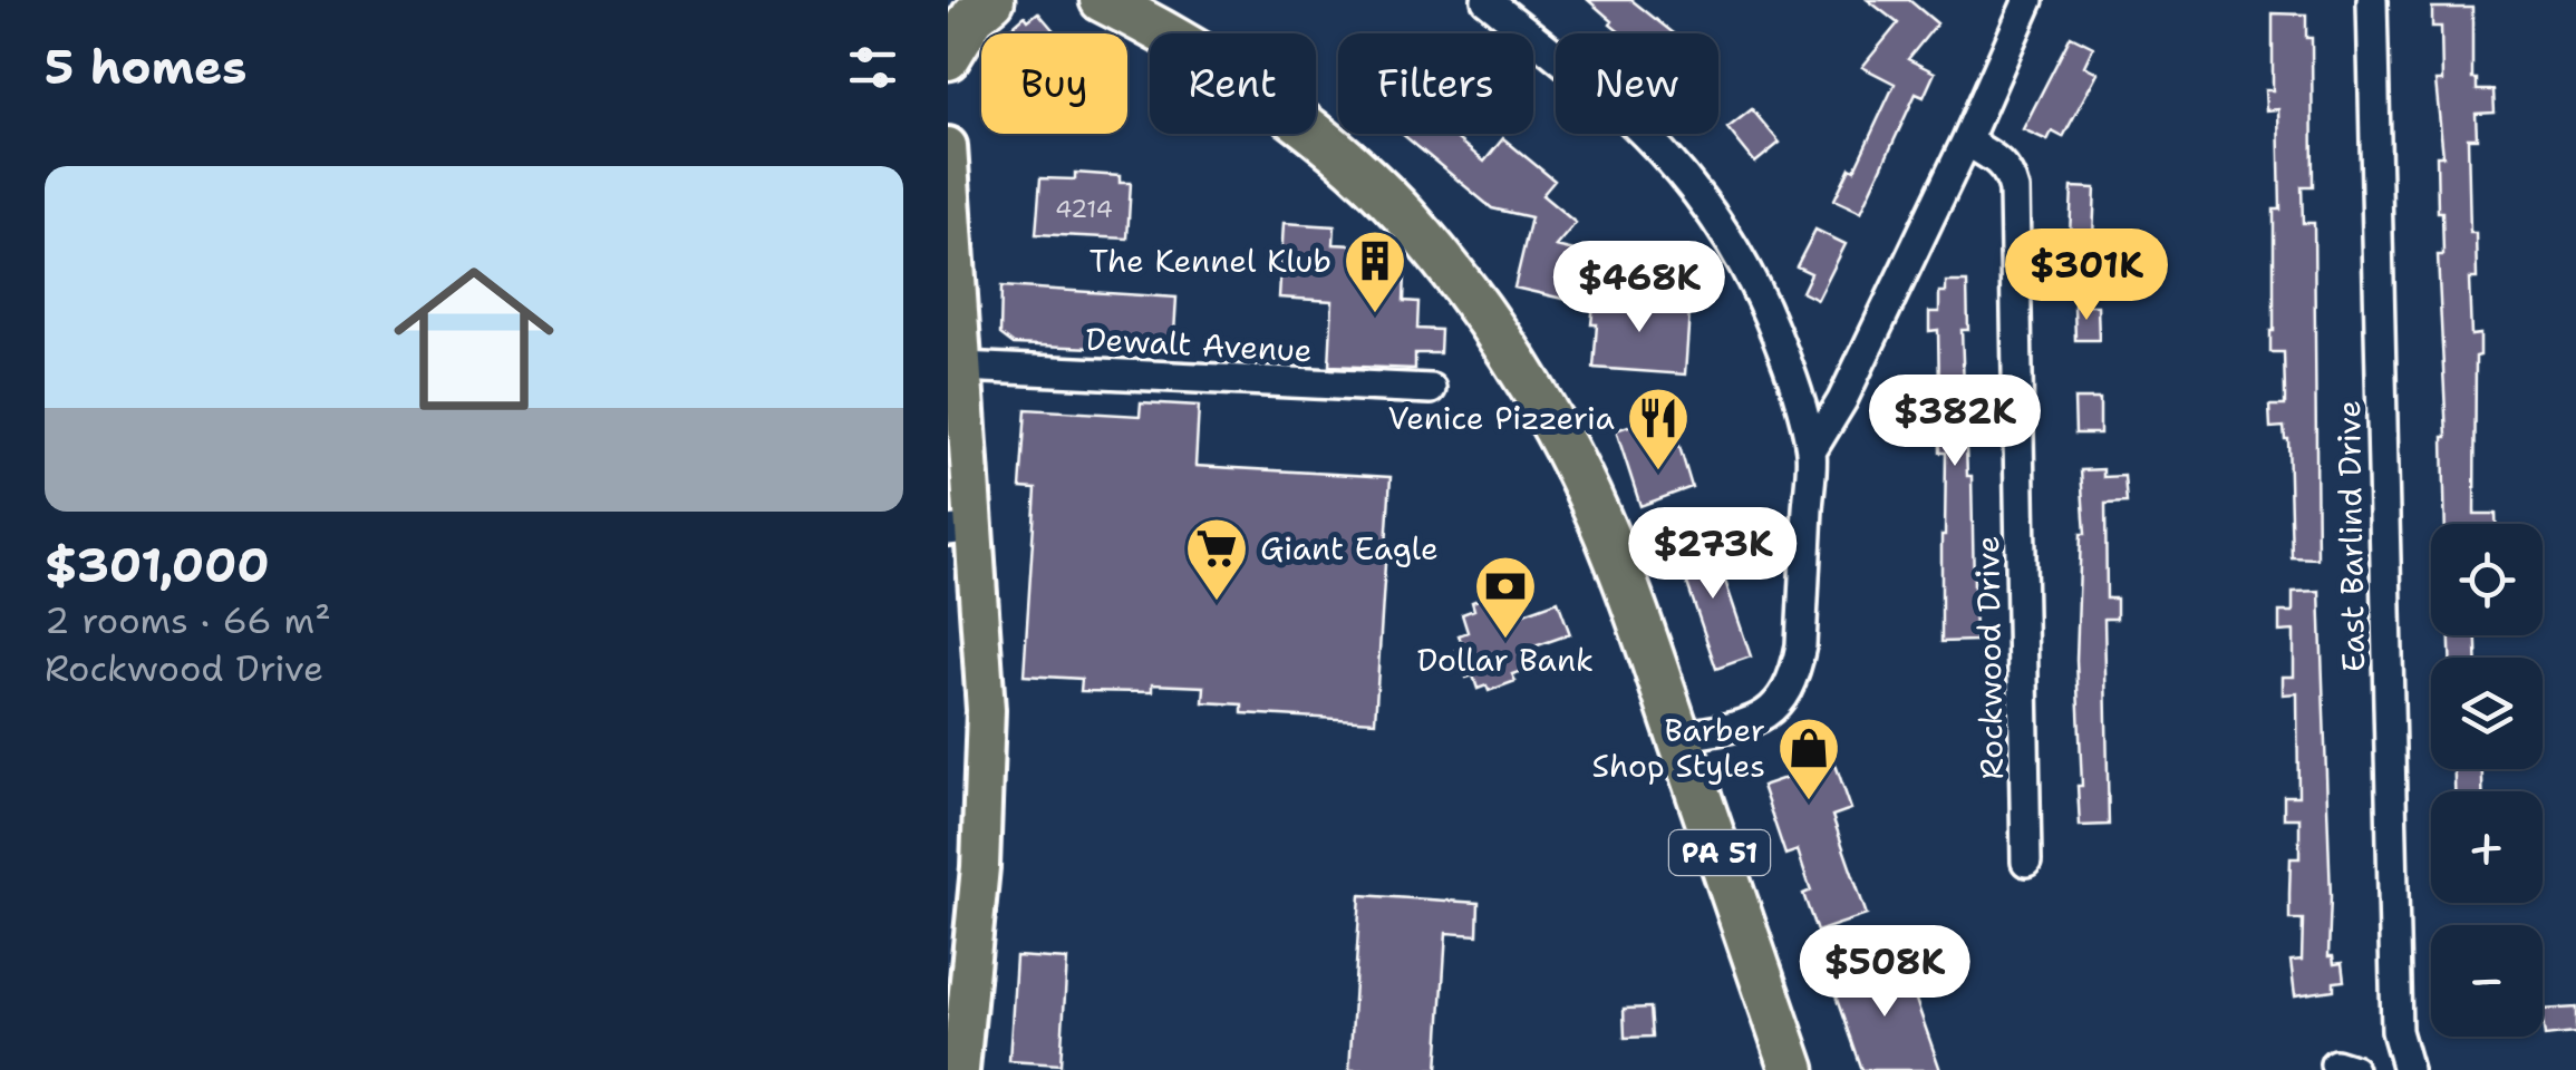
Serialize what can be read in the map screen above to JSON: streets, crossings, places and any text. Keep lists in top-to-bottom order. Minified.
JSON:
{"streets":{"highway":["PA 51"],"street":["Dewalt Avenue","East Barlind Drive","Rockwood Drive"]},"places":{"building":["The Kennel Klub"],"restaurant":["Venice Pizzeria"],"supermarket":["Giant Eagle"],"bank":["Dollar Bank"],"shop":["Barber Shop Styles"]},"house_numbers":["4214"],"page":{"heading":"5 homes","chip":["Buy","Rent","Filters","New"],"list":[{"name":"$301,000","note":"2 rooms · 66 m² · Rockwood Drive"}],"price":["$301K","$468K","$382K","$273K","$508K"],"map_buttons":["+","−"]}}
